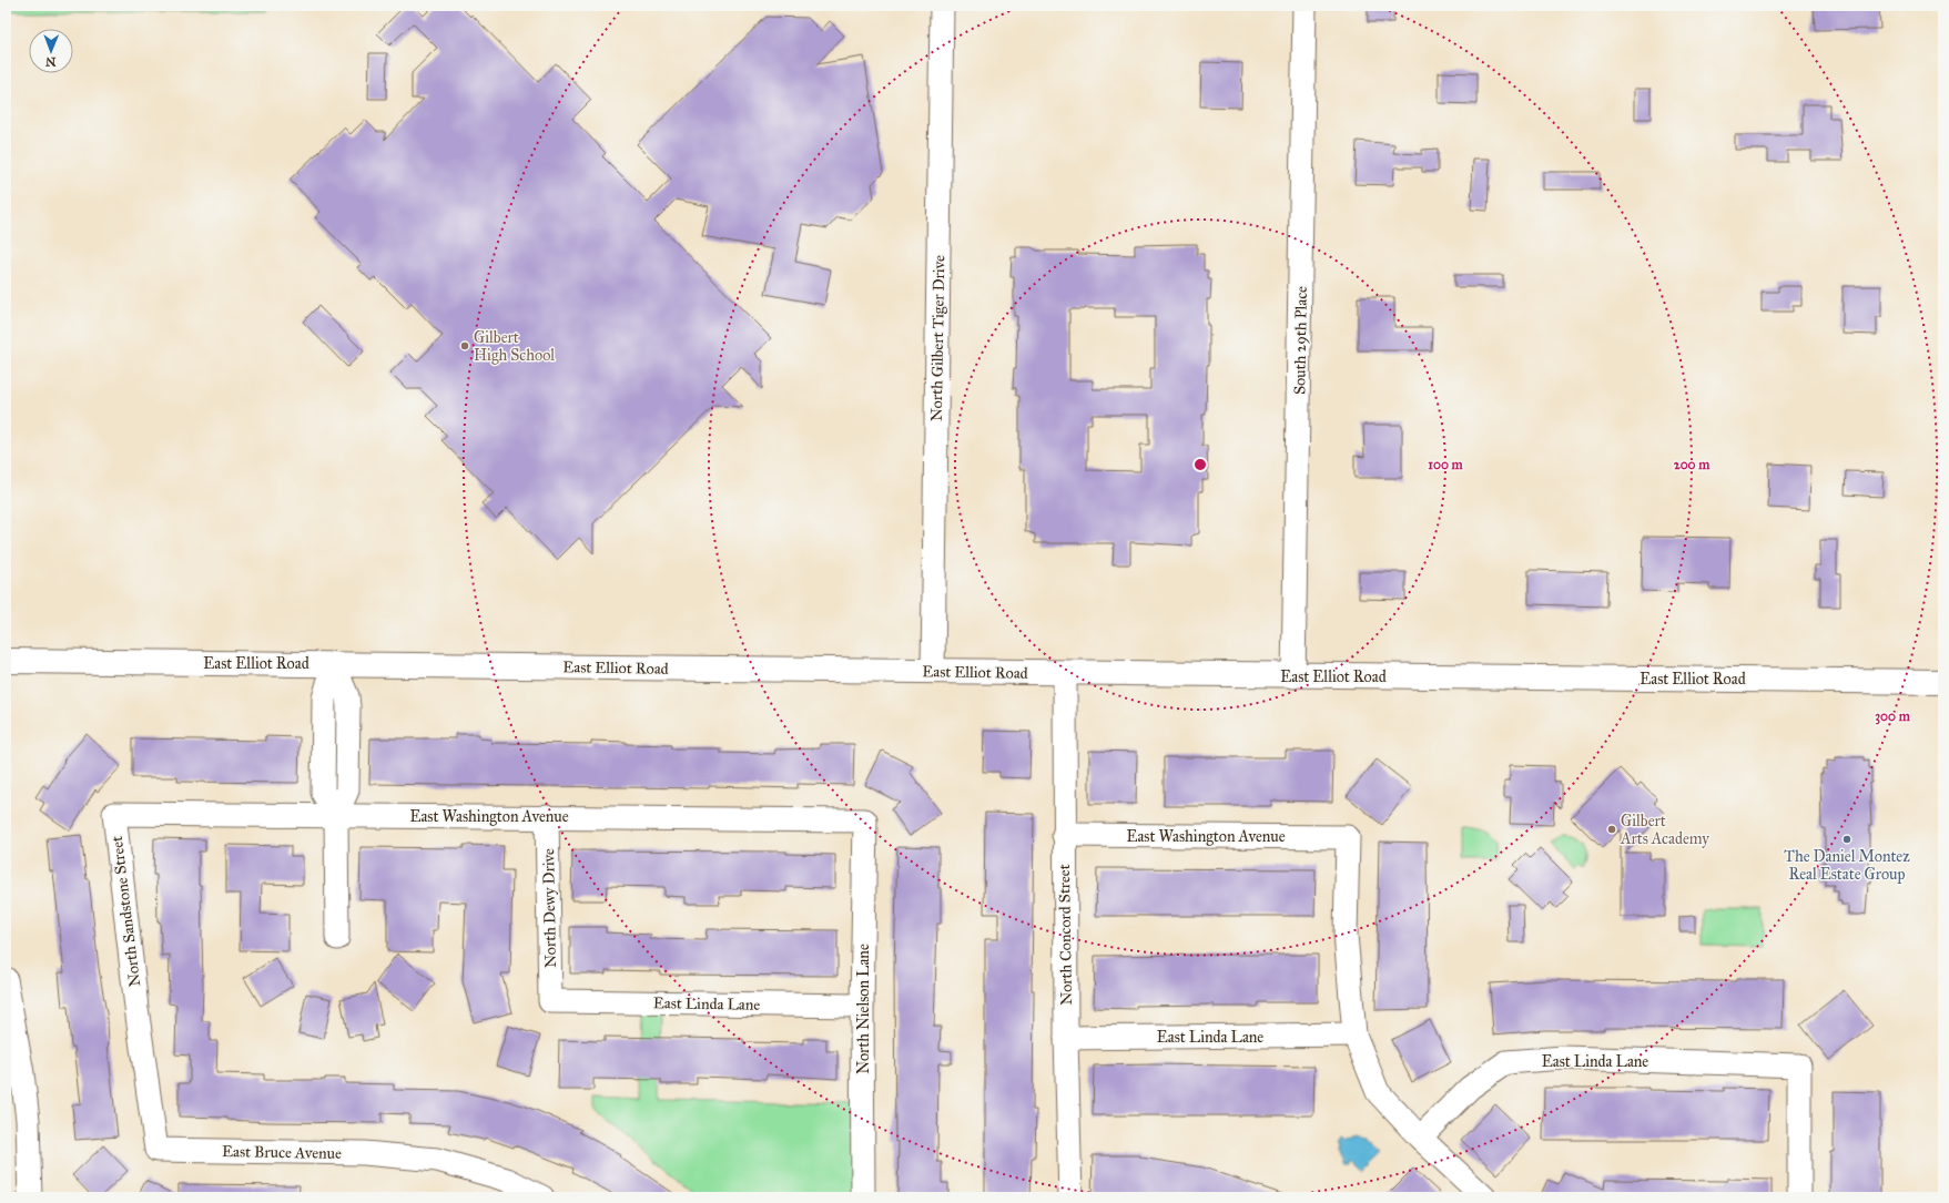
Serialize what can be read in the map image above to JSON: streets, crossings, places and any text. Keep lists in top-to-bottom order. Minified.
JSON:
{"streets":{"main road":["East Elliot Road"],"street":["North Gilbert Tiger Drive","South 29th Place","East Washington Avenue","North Dewy Drive","North Sandstone Street","North Concord Street","East Linda Lane","North Nielson Lane","East Bruce Avenue"]},"crossings":[["North Gilbert Tiger Drive","East Elliot Road"],["South 29th Place","East Elliot Road"],["East Elliot Road","North Concord Street"],["East Washington Avenue","North Dewy Drive"],["East Washington Avenue","North Sandstone Street"],["East Washington Avenue","North Concord Street"],["East Washington Avenue","East Linda Lane"],["East Washington Avenue","North Nielson Lane"],["North Dewy Drive","East Linda Lane"],["North Sandstone Street","East Bruce Avenue"],["North Concord Street","East Linda Lane"],["East Linda Lane","North Nielson Lane"]],"places":["Gilbert High School","Gilbert Arts Academy","The Daniel Montez Real Estate Group"],"north":"bottom","rings":["100 m","200 m","300 m"]}
